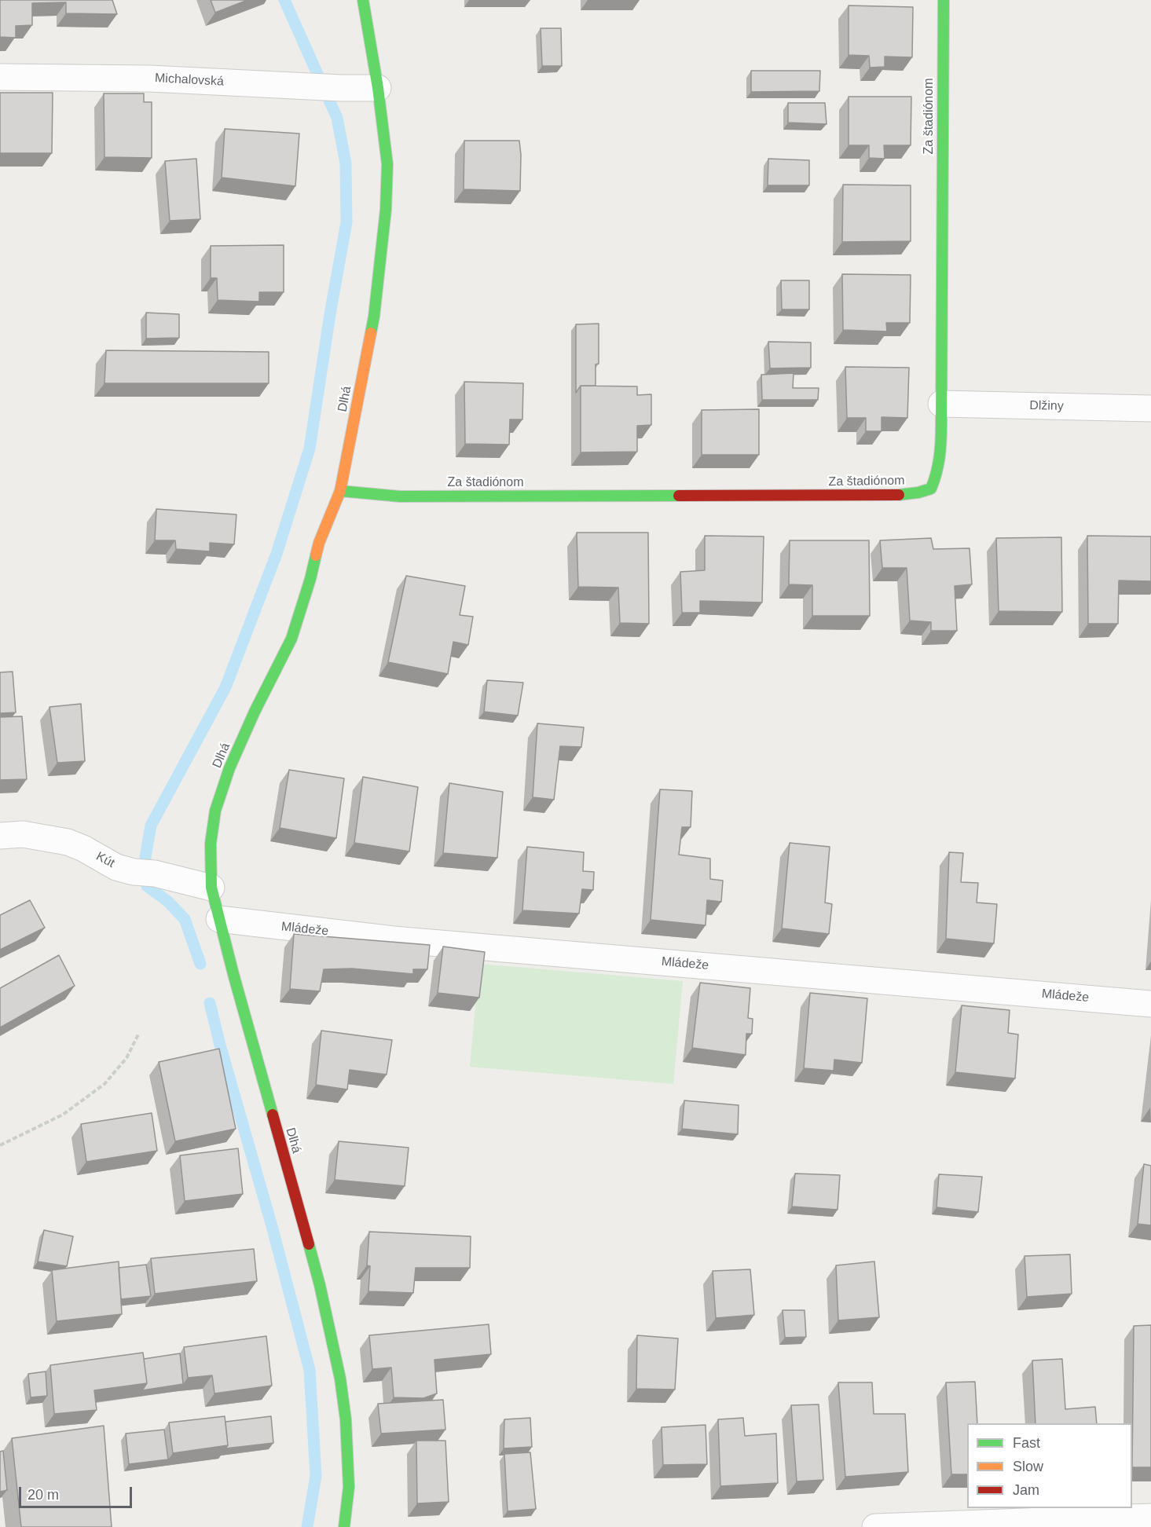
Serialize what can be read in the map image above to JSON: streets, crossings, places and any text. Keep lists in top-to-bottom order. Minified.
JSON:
{"streets":{"street":["Michalovská","Za štadiónom","Dlhá","Dlžiny","Kút","Mládeže"]},"crossings":[["Michalovská","Dlhá"],["Za štadiónom","Dlhá"],["Za štadiónom","Dlžiny"],["Dlhá","Kút"],["Dlhá","Mládeže"]],"legend":["Fast","Slow","Jam"],"scale_bar":"20 m"}
